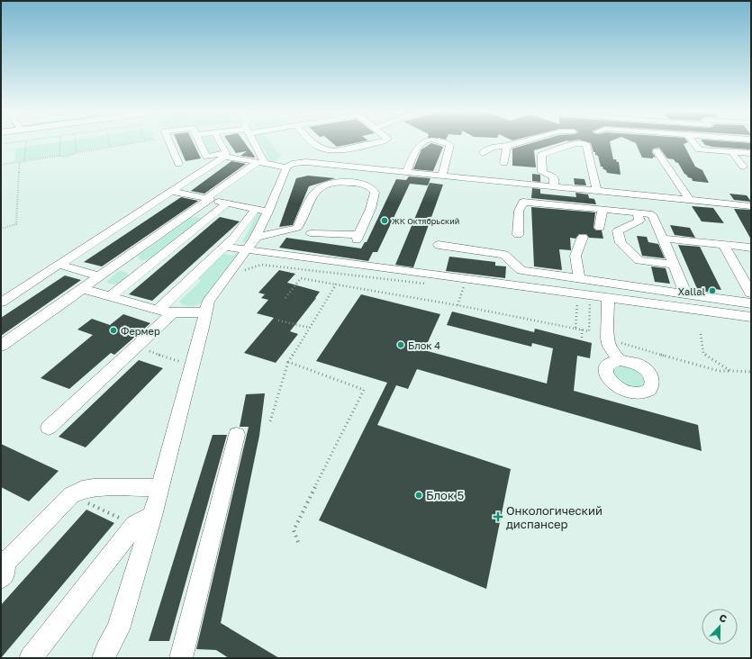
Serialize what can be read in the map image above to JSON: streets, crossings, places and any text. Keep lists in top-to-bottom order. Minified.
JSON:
{"places":{"other":["ЖК Октябрьский","Xallal","Фермер","Блок 4","Блок 5"],"health":["Онкологический диспансер"]},"north":"top"}
